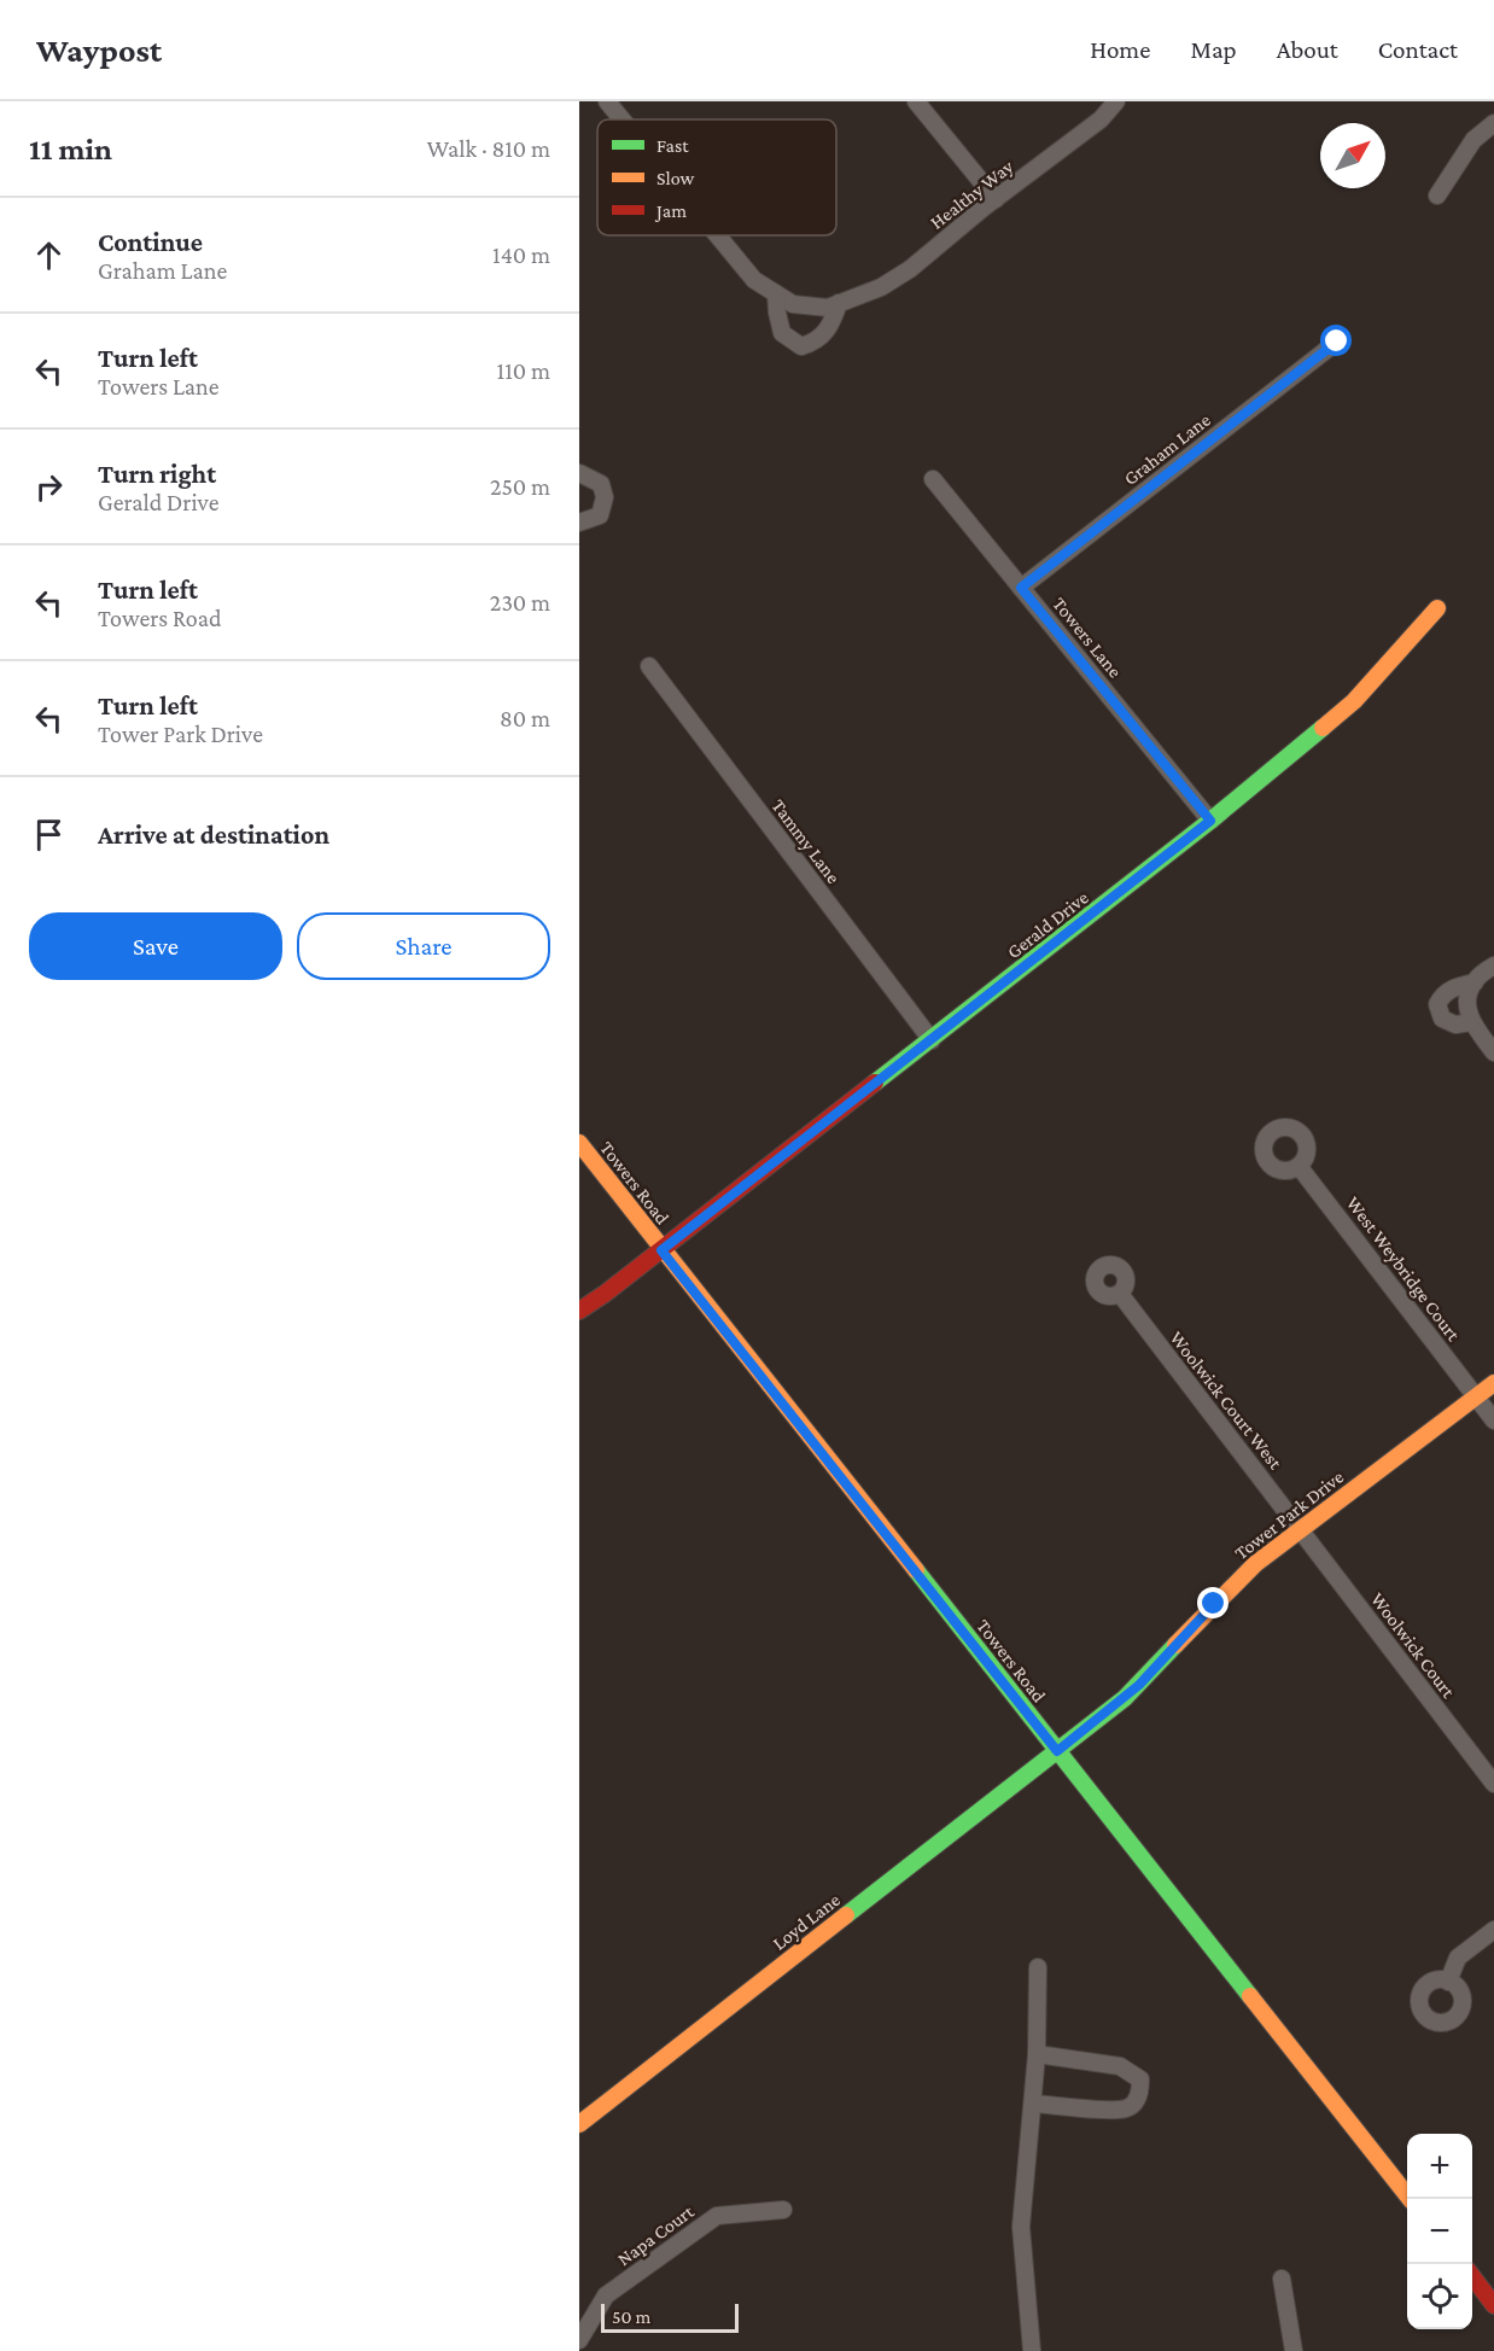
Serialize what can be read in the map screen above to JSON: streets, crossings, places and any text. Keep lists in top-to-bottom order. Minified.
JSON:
{"streets":{"street":["Healthy Way","Graham Lane","Towers Lane","Tammy Lane","Gerald Drive","Towers Road","West Weybridge Court","Woolwick Court West","Tower Park Drive","Woolwick Court","Loyd Lane","Napa Court"]},"crossings":[["Graham Lane","Towers Lane"],["Towers Lane","Gerald Drive"],["Tammy Lane","Gerald Drive"],["Gerald Drive","Towers Road"],["Towers Road","Tower Park Drive"],["Towers Road","Loyd Lane"],["West Weybridge Court","Tower Park Drive"],["Woolwick Court West","Tower Park Drive"],["Woolwick Court West","Woolwick Court"],["Tower Park Drive","Woolwick Court"],["Tower Park Drive","Loyd Lane"]],"legend":["Fast","Slow","Jam"],"scale_bar":"50 m","north":"top right","page":{"header":"Waypost","nav":["Home","Map","About","Contact"],"heading":["11 min","Walk · 810 m"],"list":[["Continue","Graham Lane","140 m"],["Turn left","Towers Lane","110 m"],["Turn right","Gerald Drive","250 m"],["Turn left","Towers Road","230 m"],["Turn left","Tower Park Drive","80 m"],"Arrive at destination"],"buttons":["Save","Share"],"map_buttons":["+","−"],"scale":"50 m"}}
